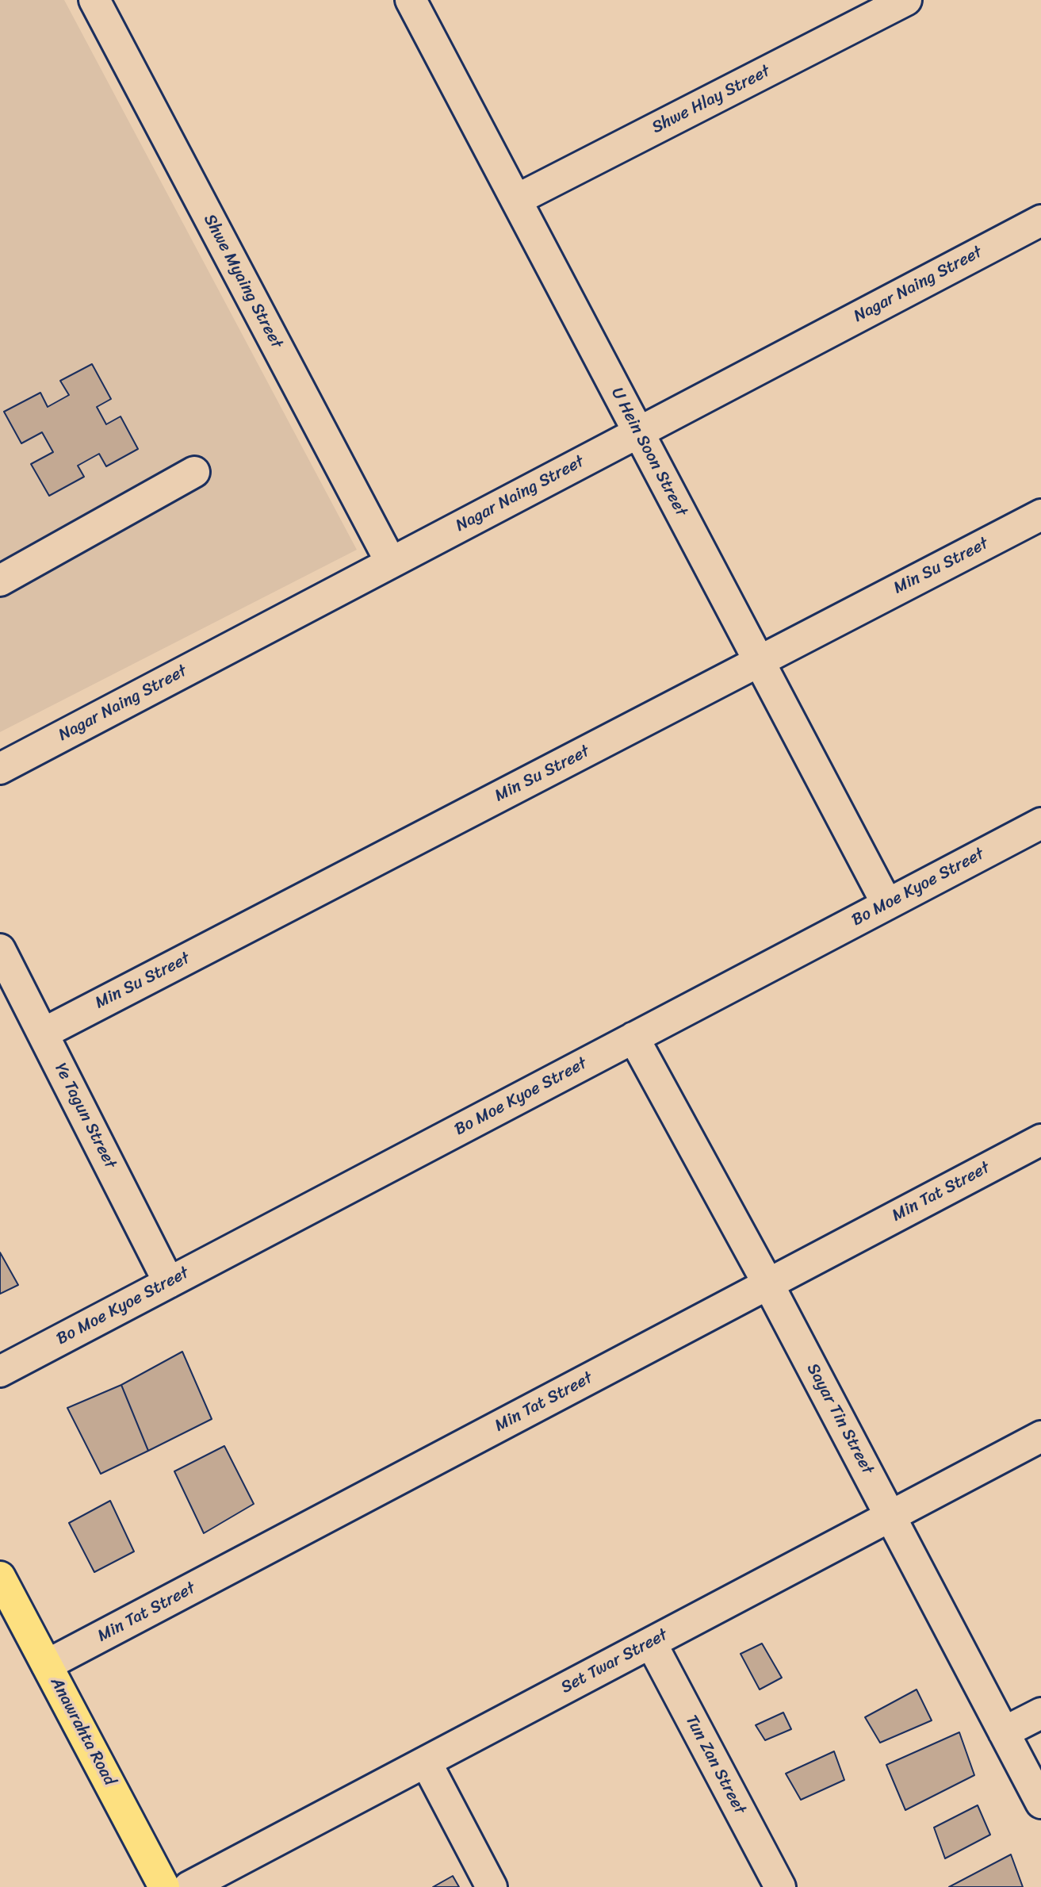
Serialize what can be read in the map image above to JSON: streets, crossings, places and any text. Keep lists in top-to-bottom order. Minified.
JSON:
{"streets":{"main road":["Anawrahta Road"],"street":["Shwe Hlay Street","Shwe Myaing Street","Nagar Naing Street","U Hein Soon Street","Min Su Street","Bo Moe Kyoe Street","Ye Tagun Street","Min Tat Street","Sayar Tin Street","Set Twar Street","Tun Zan Street"]},"crossings":[["Shwe Hlay Street","U Hein Soon Street"],["Shwe Myaing Street","Nagar Naing Street"],["Nagar Naing Street","U Hein Soon Street"],["U Hein Soon Street","Min Su Street"],["U Hein Soon Street","Bo Moe Kyoe Street"],["Min Su Street","Ye Tagun Street"],["Bo Moe Kyoe Street","Ye Tagun Street"],["Bo Moe Kyoe Street","Sayar Tin Street"],["Min Tat Street","Sayar Tin Street"],["Min Tat Street","Anawrahta Road"],["Sayar Tin Street","Set Twar Street"],["Set Twar Street","Tun Zan Street"]]}
